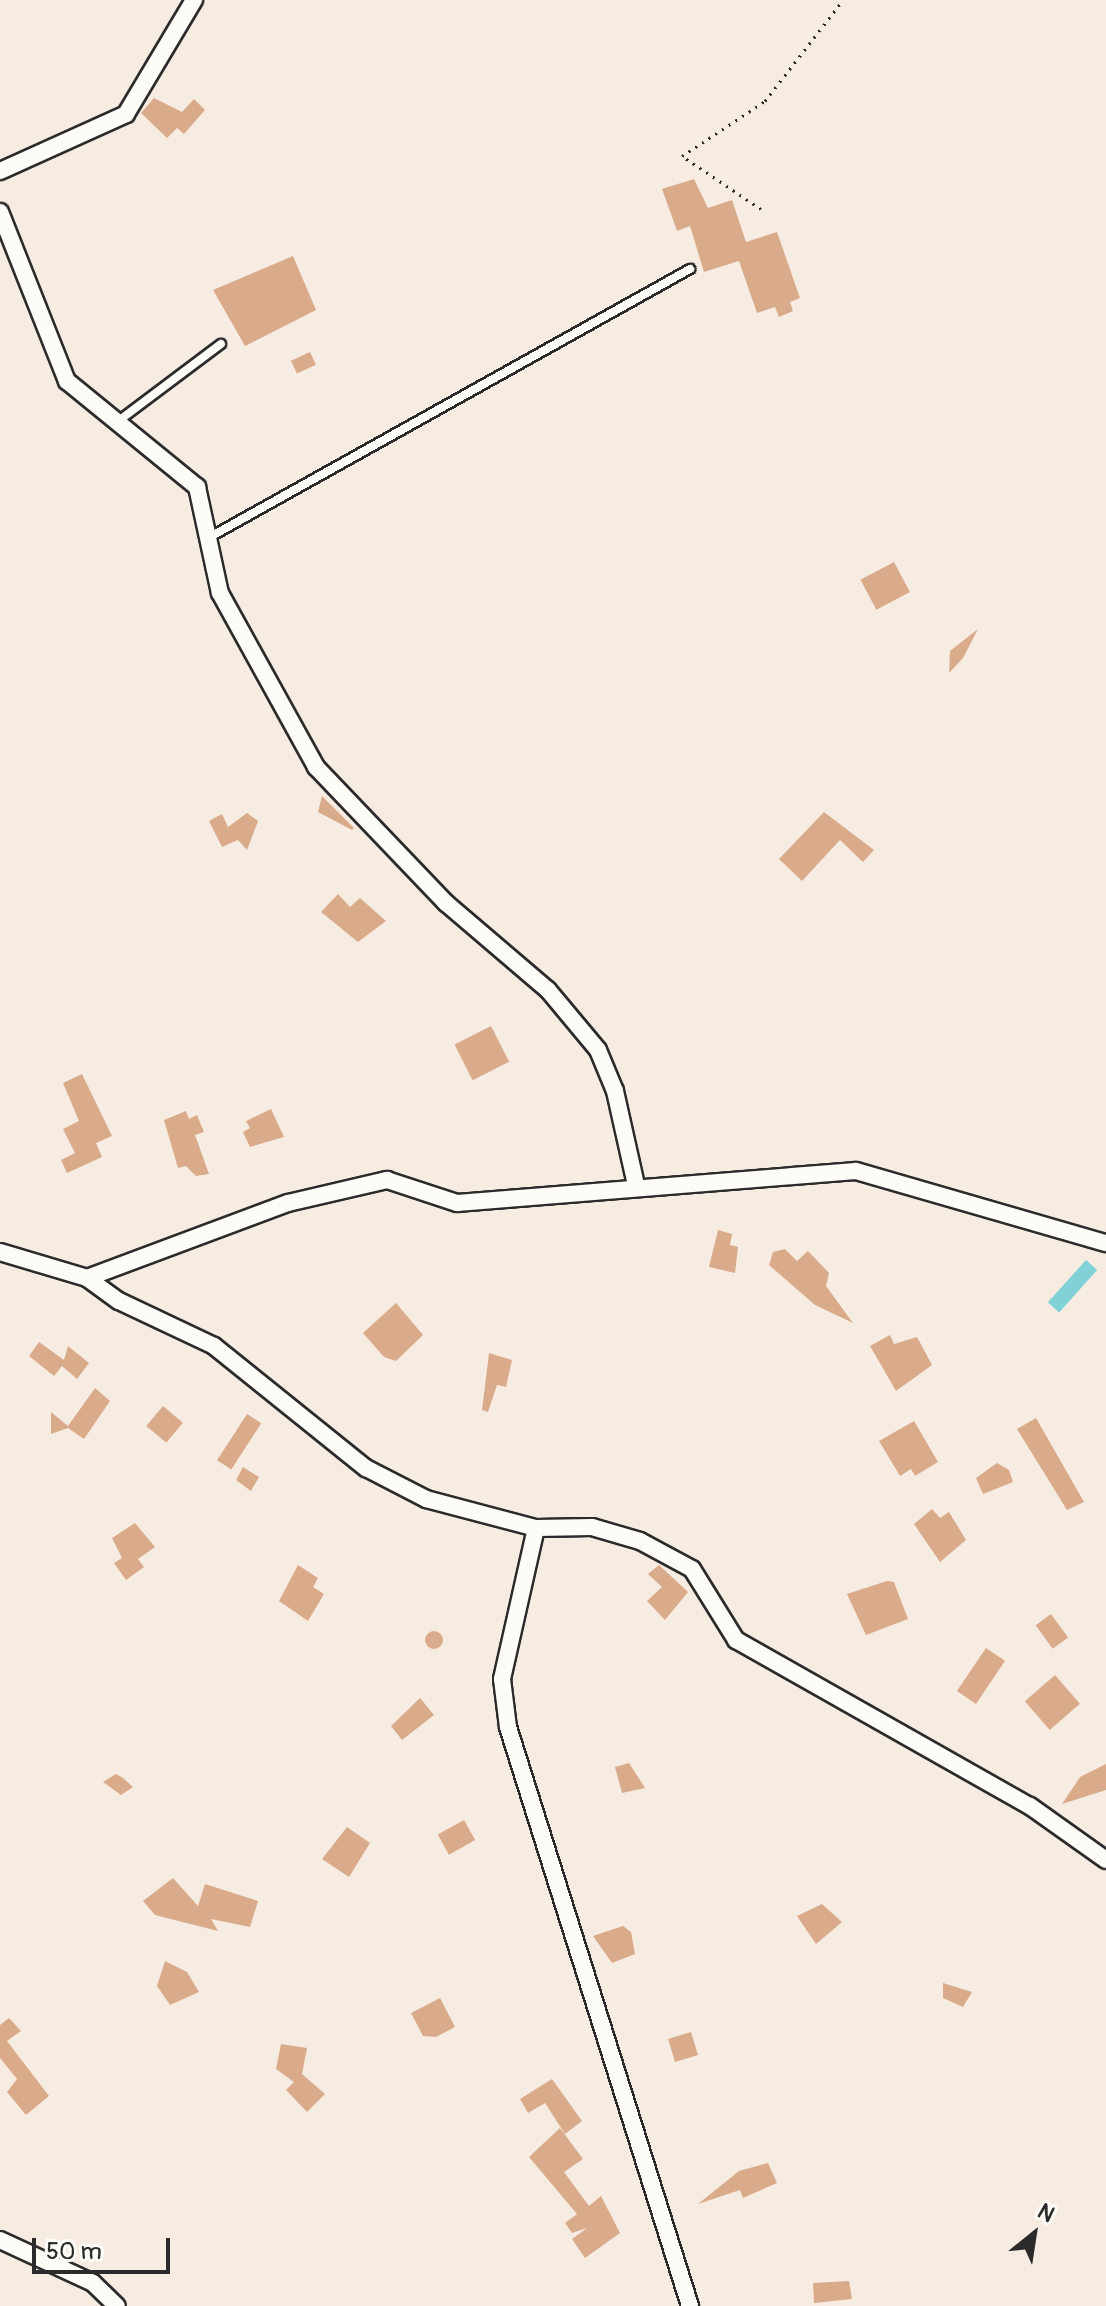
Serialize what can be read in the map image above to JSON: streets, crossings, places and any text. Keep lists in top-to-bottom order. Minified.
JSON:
{"scale_bar":"50 m","north":"top right"}
